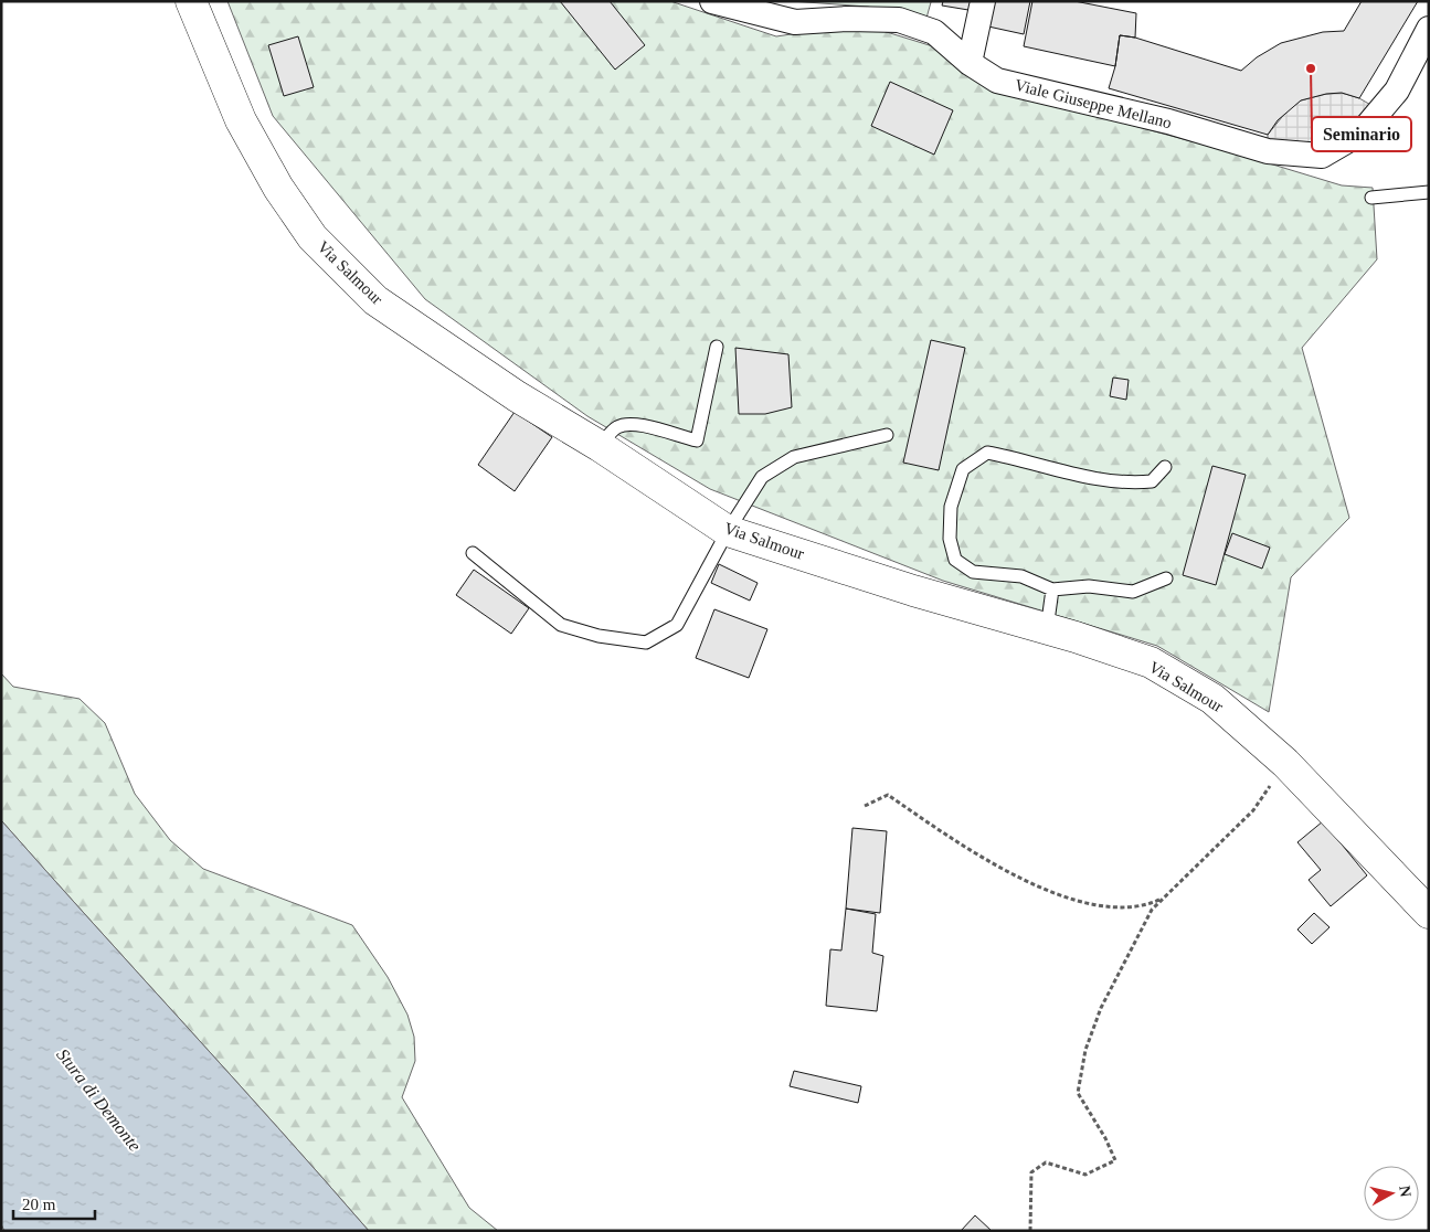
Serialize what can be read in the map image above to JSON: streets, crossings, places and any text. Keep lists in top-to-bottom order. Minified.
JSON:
{"streets":{"main road":["Via Salmour"],"street":["Viale Giuseppe Mellano"]},"water":["Stura di Demonte"],"places":["Seminario"],"scale_bar":"20 m","north":"right"}
